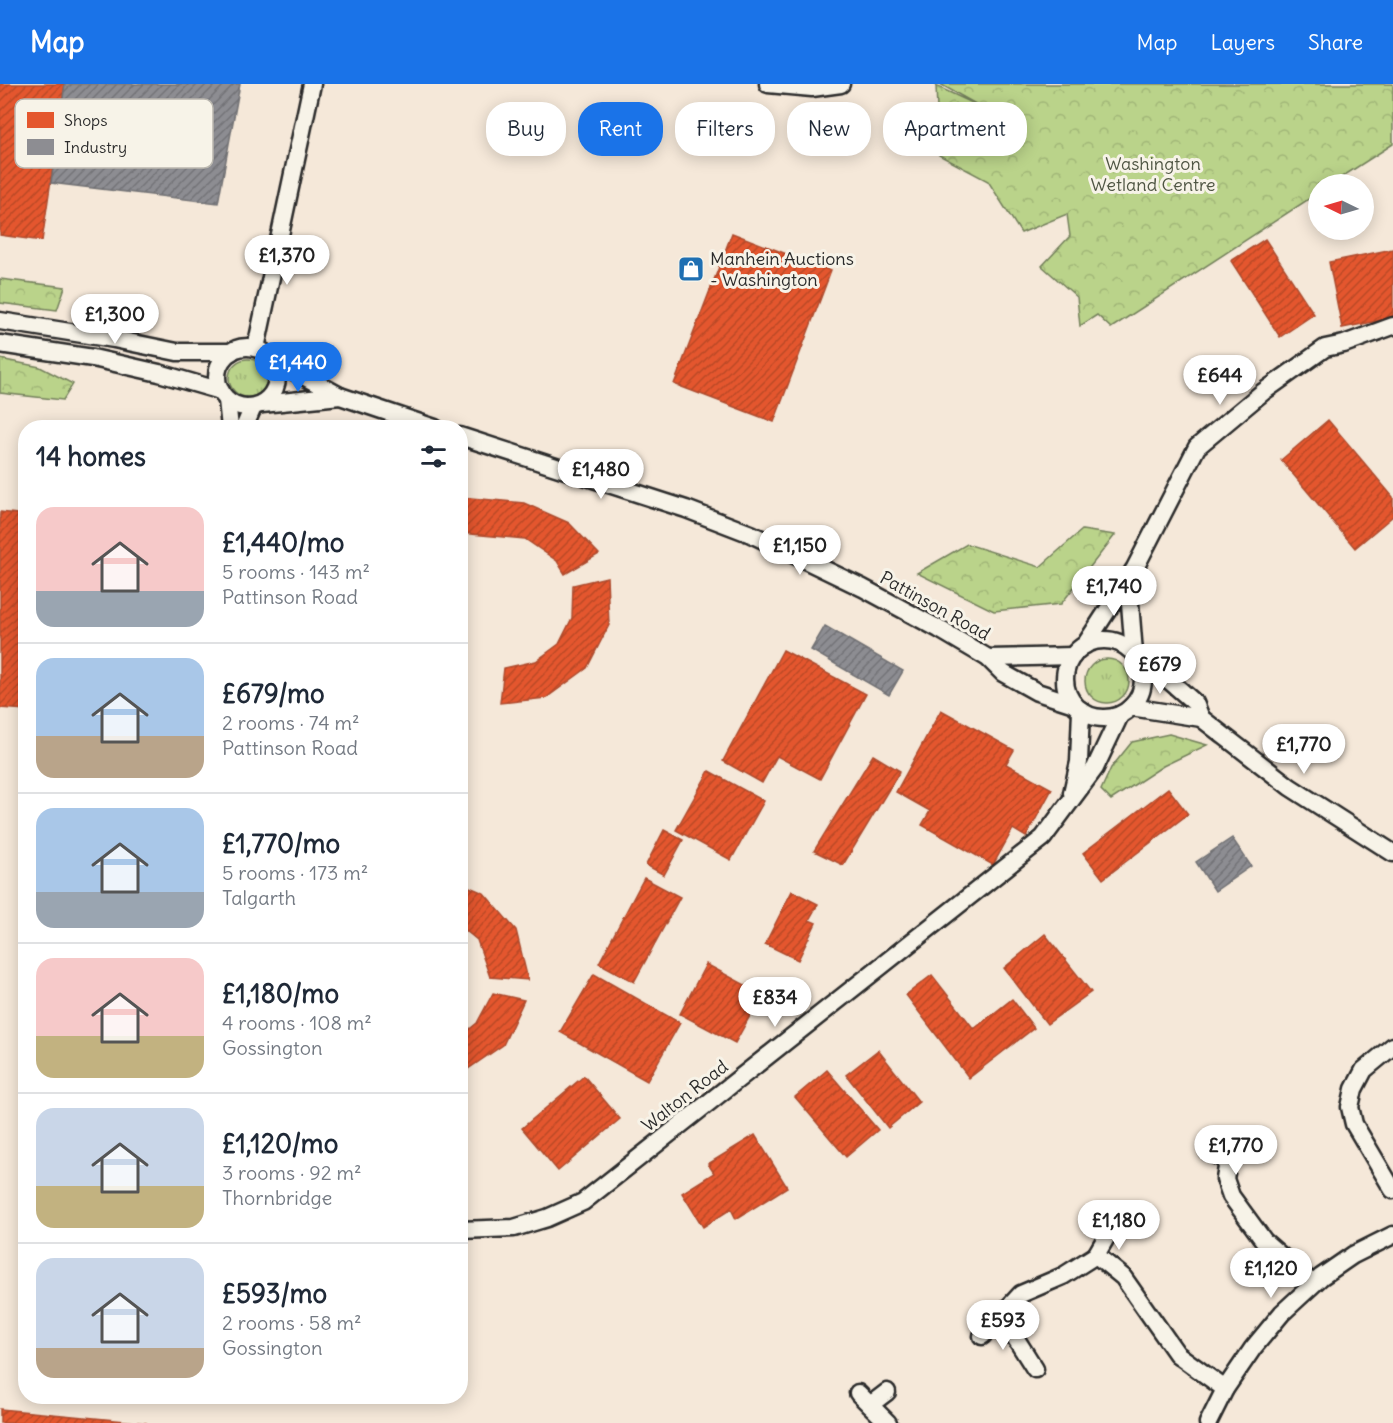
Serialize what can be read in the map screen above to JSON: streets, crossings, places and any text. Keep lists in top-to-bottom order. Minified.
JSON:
{"streets":{"street":["Pattinson Road","Walton Road"]},"crossings":[["Pattinson Road","Walton Road"]],"parks":["Washington Wetland Centre"],"places":{"shop":["Manhein Auctions - Washington"]},"legend":["Shops","Industry"],"north":"left","page":{"header":"Map","nav":["Map","Layers","Share"],"chip":["Buy","Rent","Filters","New","Apartment"],"price":["£1,370","£1,300","£1,440","£644","£1,480","£1,150","£1,740","£679","£1,770","£834","£1,770","£1,180","£1,120","£593"],"heading":"14 homes","list":[{"name":"£1,440/mo","note":"5 rooms · 143 m² · Pattinson Road"},{"name":"£679/mo","note":"2 rooms · 74 m² · Pattinson Road"},{"name":"£1,770/mo","note":"5 rooms · 173 m² · Talgarth"},{"name":"£1,180/mo","note":"4 rooms · 108 m² · Gossington"},{"name":"£1,120/mo","note":"3 rooms · 92 m² · Thornbridge"},{"name":"£593/mo","note":"2 rooms · 58 m² · Gossington"}]}}
